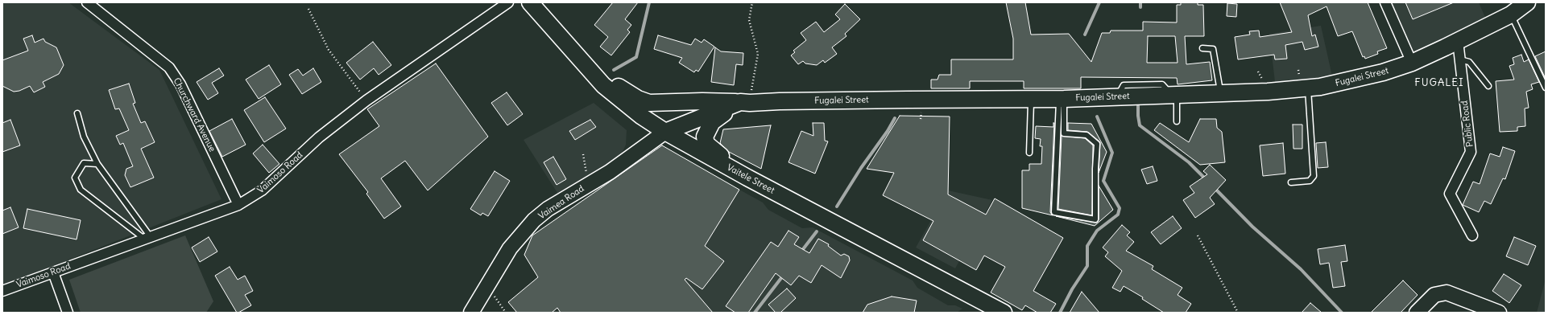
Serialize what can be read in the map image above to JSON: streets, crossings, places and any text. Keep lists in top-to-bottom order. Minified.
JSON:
{"streets":{"main road":["Fugalei Street","Vaitele Street"],"street":["Churchward Avenue","Public Road","Vaimoso Road","Vaimea Road"]},"crossings":[["Fugalei Street","Public Road"],["Fugalei Street","Vaitele Street"],["Fugalei Street","Vaimea Road"],["Churchward Avenue","Vaimoso Road"],["Vaitele Street","Vaimea Road"]],"districts":["FUGALEI"]}
